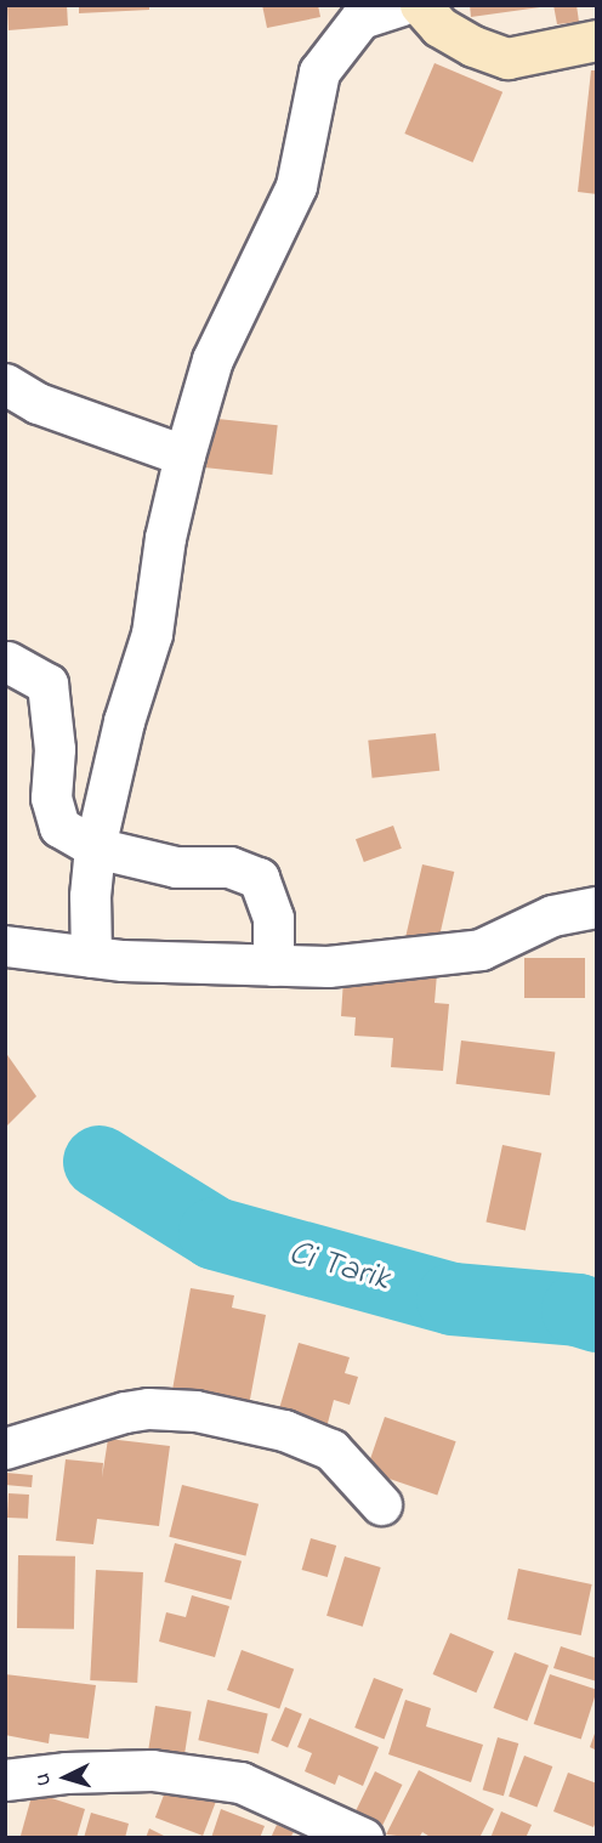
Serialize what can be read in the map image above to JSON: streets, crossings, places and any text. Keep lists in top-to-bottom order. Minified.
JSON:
{"water":["Ci Tarik"],"north":"left"}
